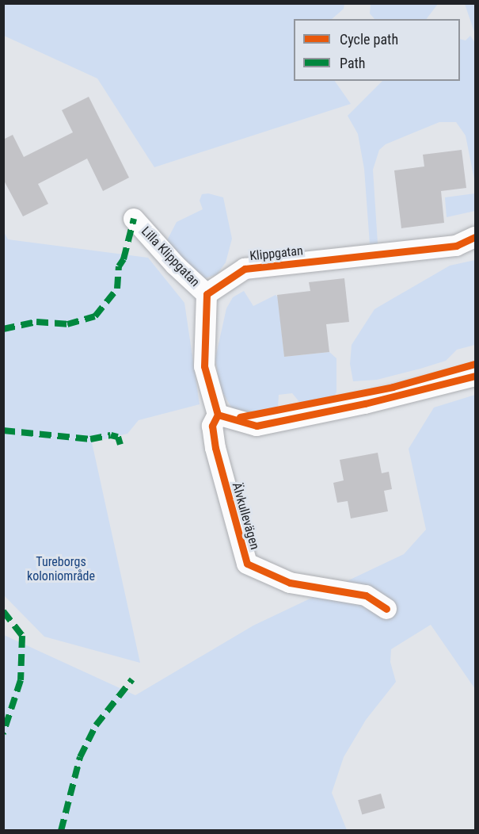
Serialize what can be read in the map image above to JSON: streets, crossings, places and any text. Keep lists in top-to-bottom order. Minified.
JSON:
{"streets":{"street":["Klippgatan","Lilla Klippgatan","Älvkullevägen"]},"crossings":[["Klippgatan","Lilla Klippgatan"]],"parks":["Tureborgs koloniområde"],"legend":["Cycle path","Path"]}
